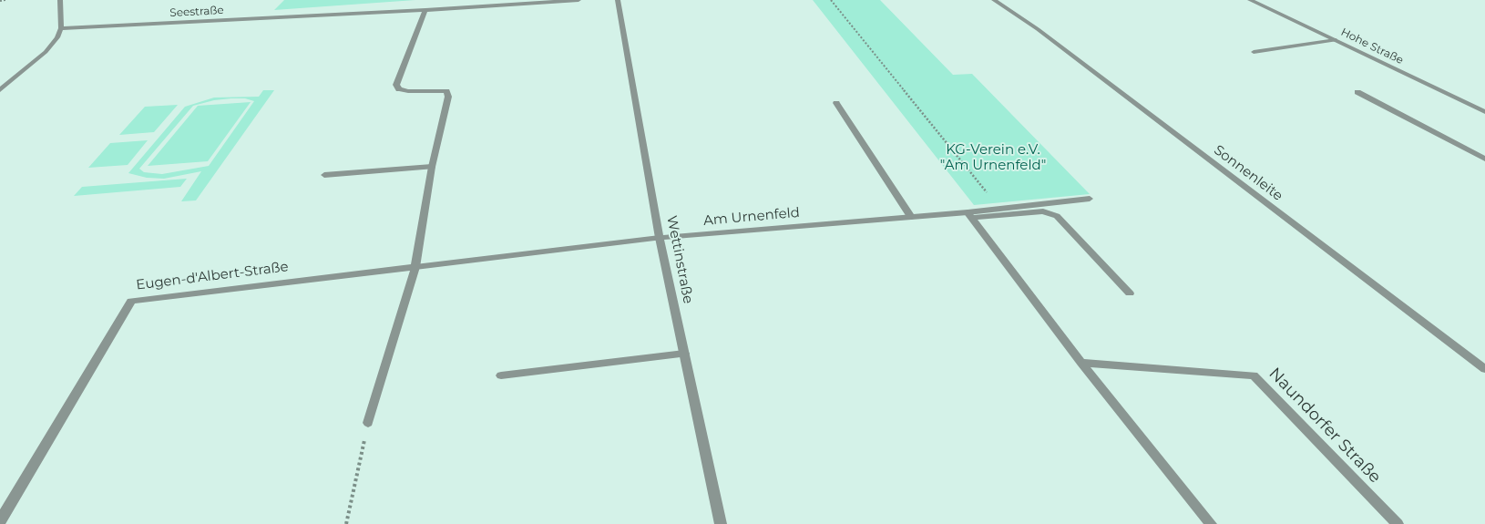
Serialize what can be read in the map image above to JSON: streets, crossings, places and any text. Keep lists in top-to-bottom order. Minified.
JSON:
{"streets":{"street":["Seestraße","Hohe Straße","Sonnenleite","Am Urnenfeld","Wettinstraße","Eugen-d'Albert-Straße","Naundorfer Straße"]},"crossings":[["Am Urnenfeld","Wettinstraße"],["Am Urnenfeld","Eugen-d'Albert-Straße"]],"parks":["KG-Verein e.V. \"Am Urnenfeld\""]}
